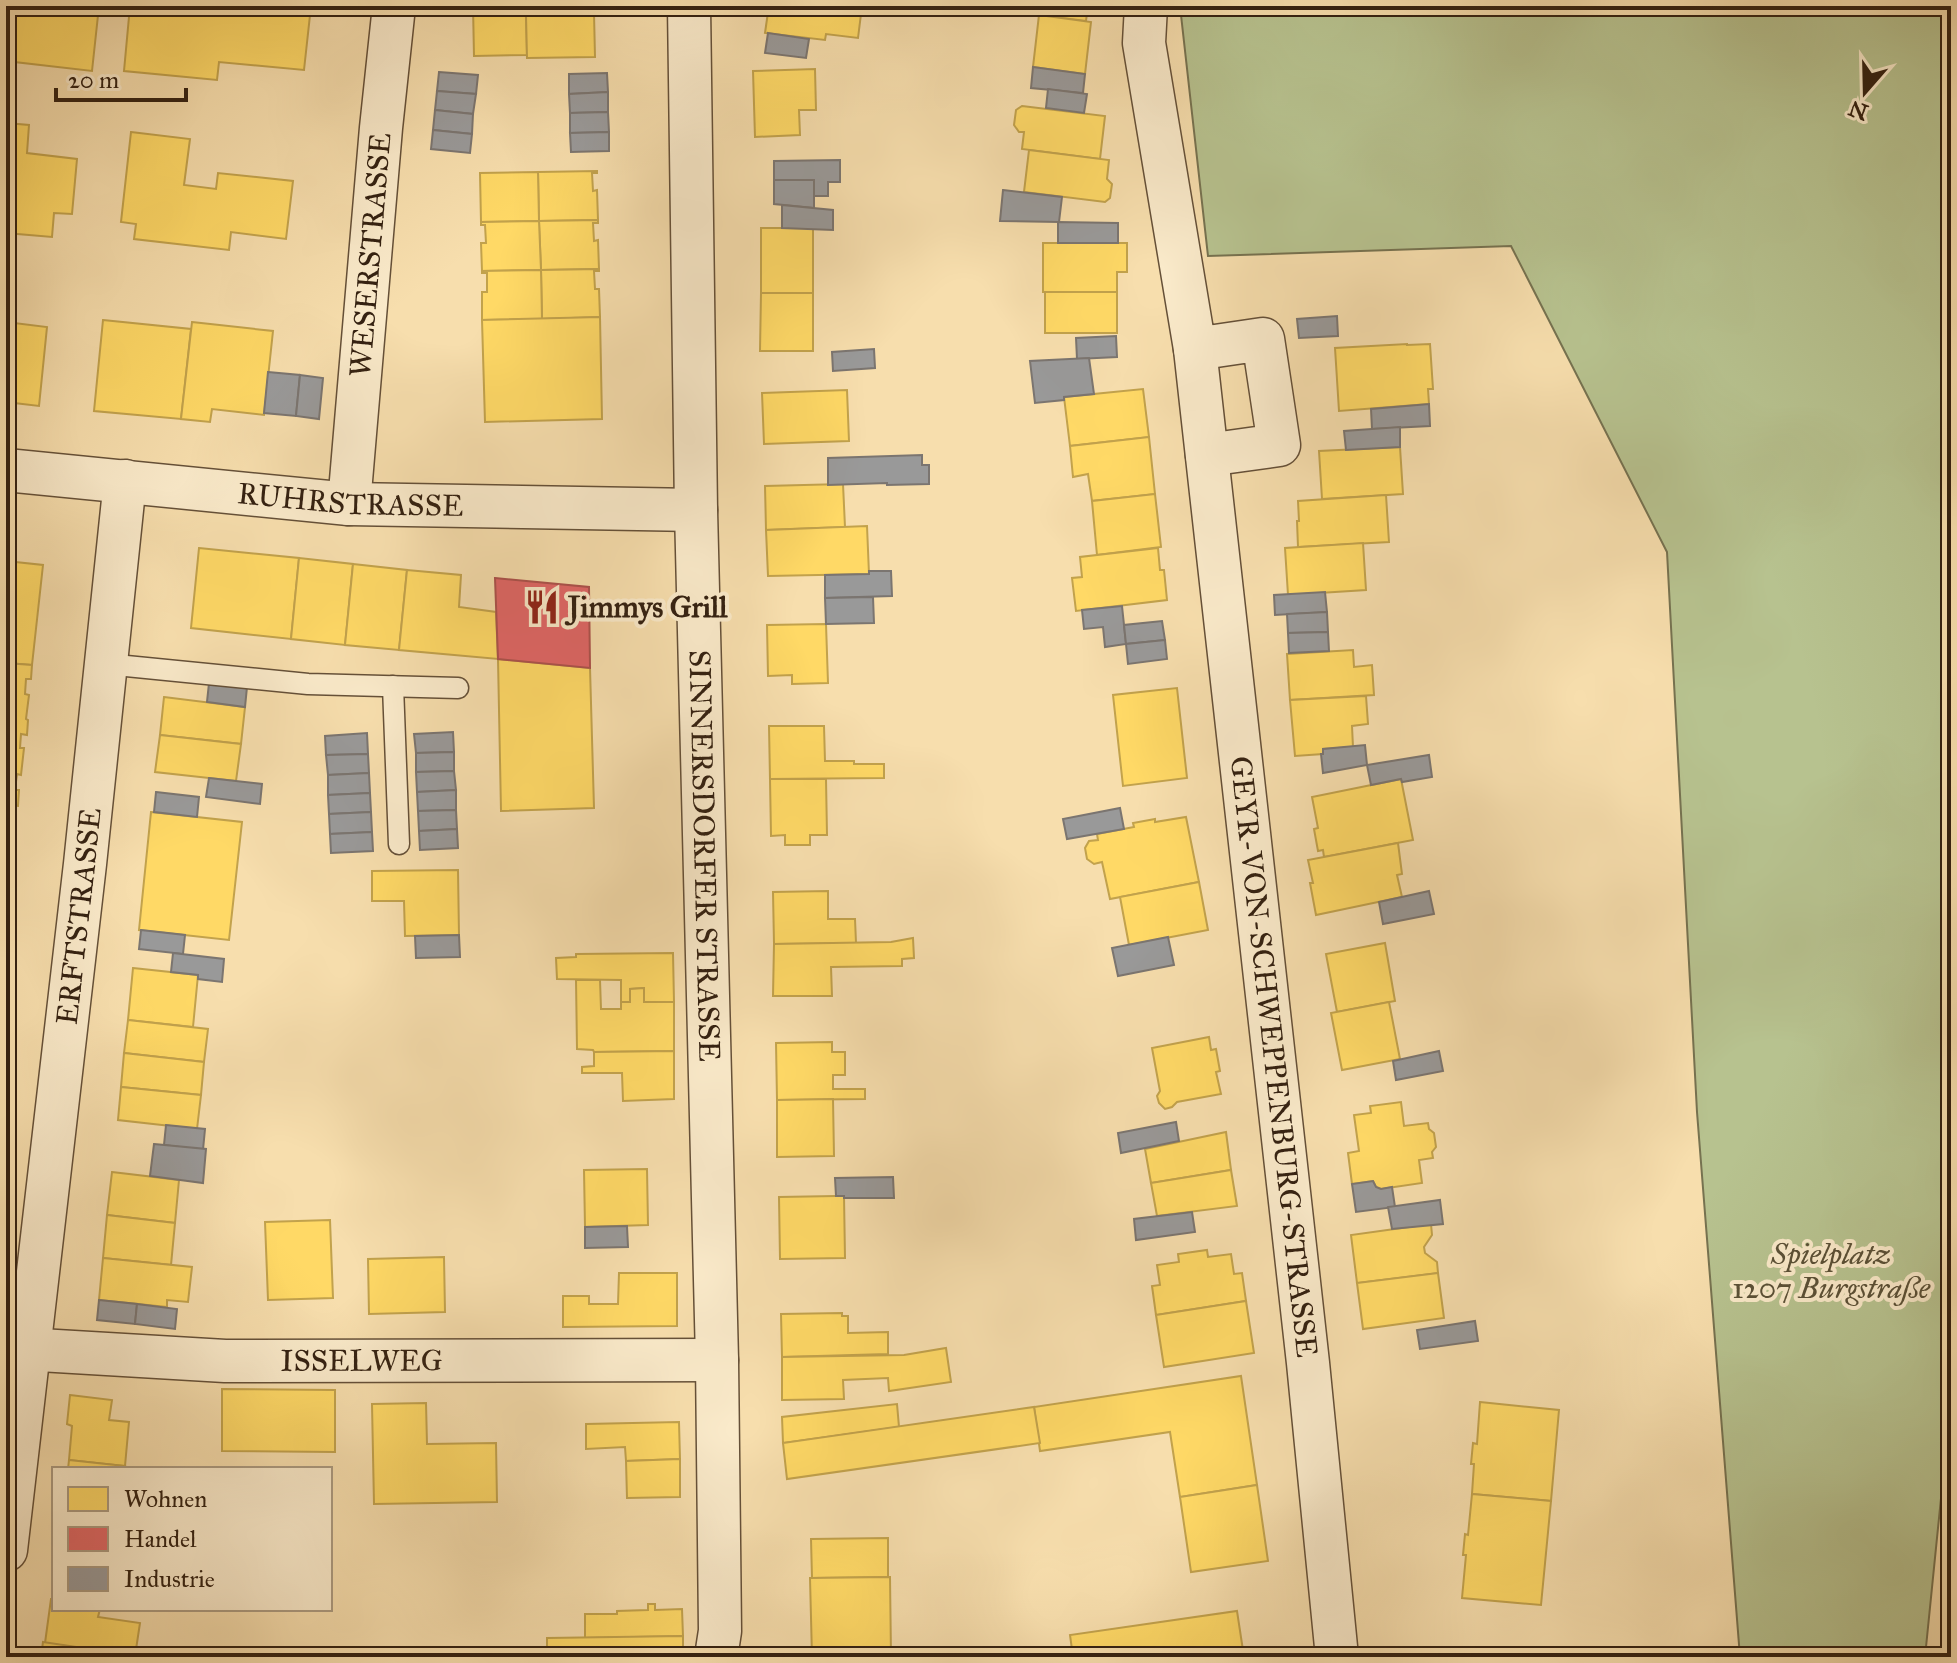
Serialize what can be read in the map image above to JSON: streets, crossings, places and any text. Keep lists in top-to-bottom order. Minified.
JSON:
{"streets":{"street":["WESERSTRASSE","RUHRSTRASSE","SINNERSDORFER STRASSE","ERFTSTRASSE","GEYR-VON-SCHWEPPENBURG-STRASSE","ISSELWEG"]},"crossings":[["WESERSTRASSE","RUHRSTRASSE"],["RUHRSTRASSE","SINNERSDORFER STRASSE"],["RUHRSTRASSE","ERFTSTRASSE"],["SINNERSDORFER STRASSE","ISSELWEG"],["ERFTSTRASSE","ISSELWEG"]],"parks":["Spielplatz 1207 Burgstraße"],"places":{"restaurant":["Jimmys Grill"]},"legend":["Wohnen","Handel","Industrie"],"scale_bar":"20 m","north":"bottom"}
